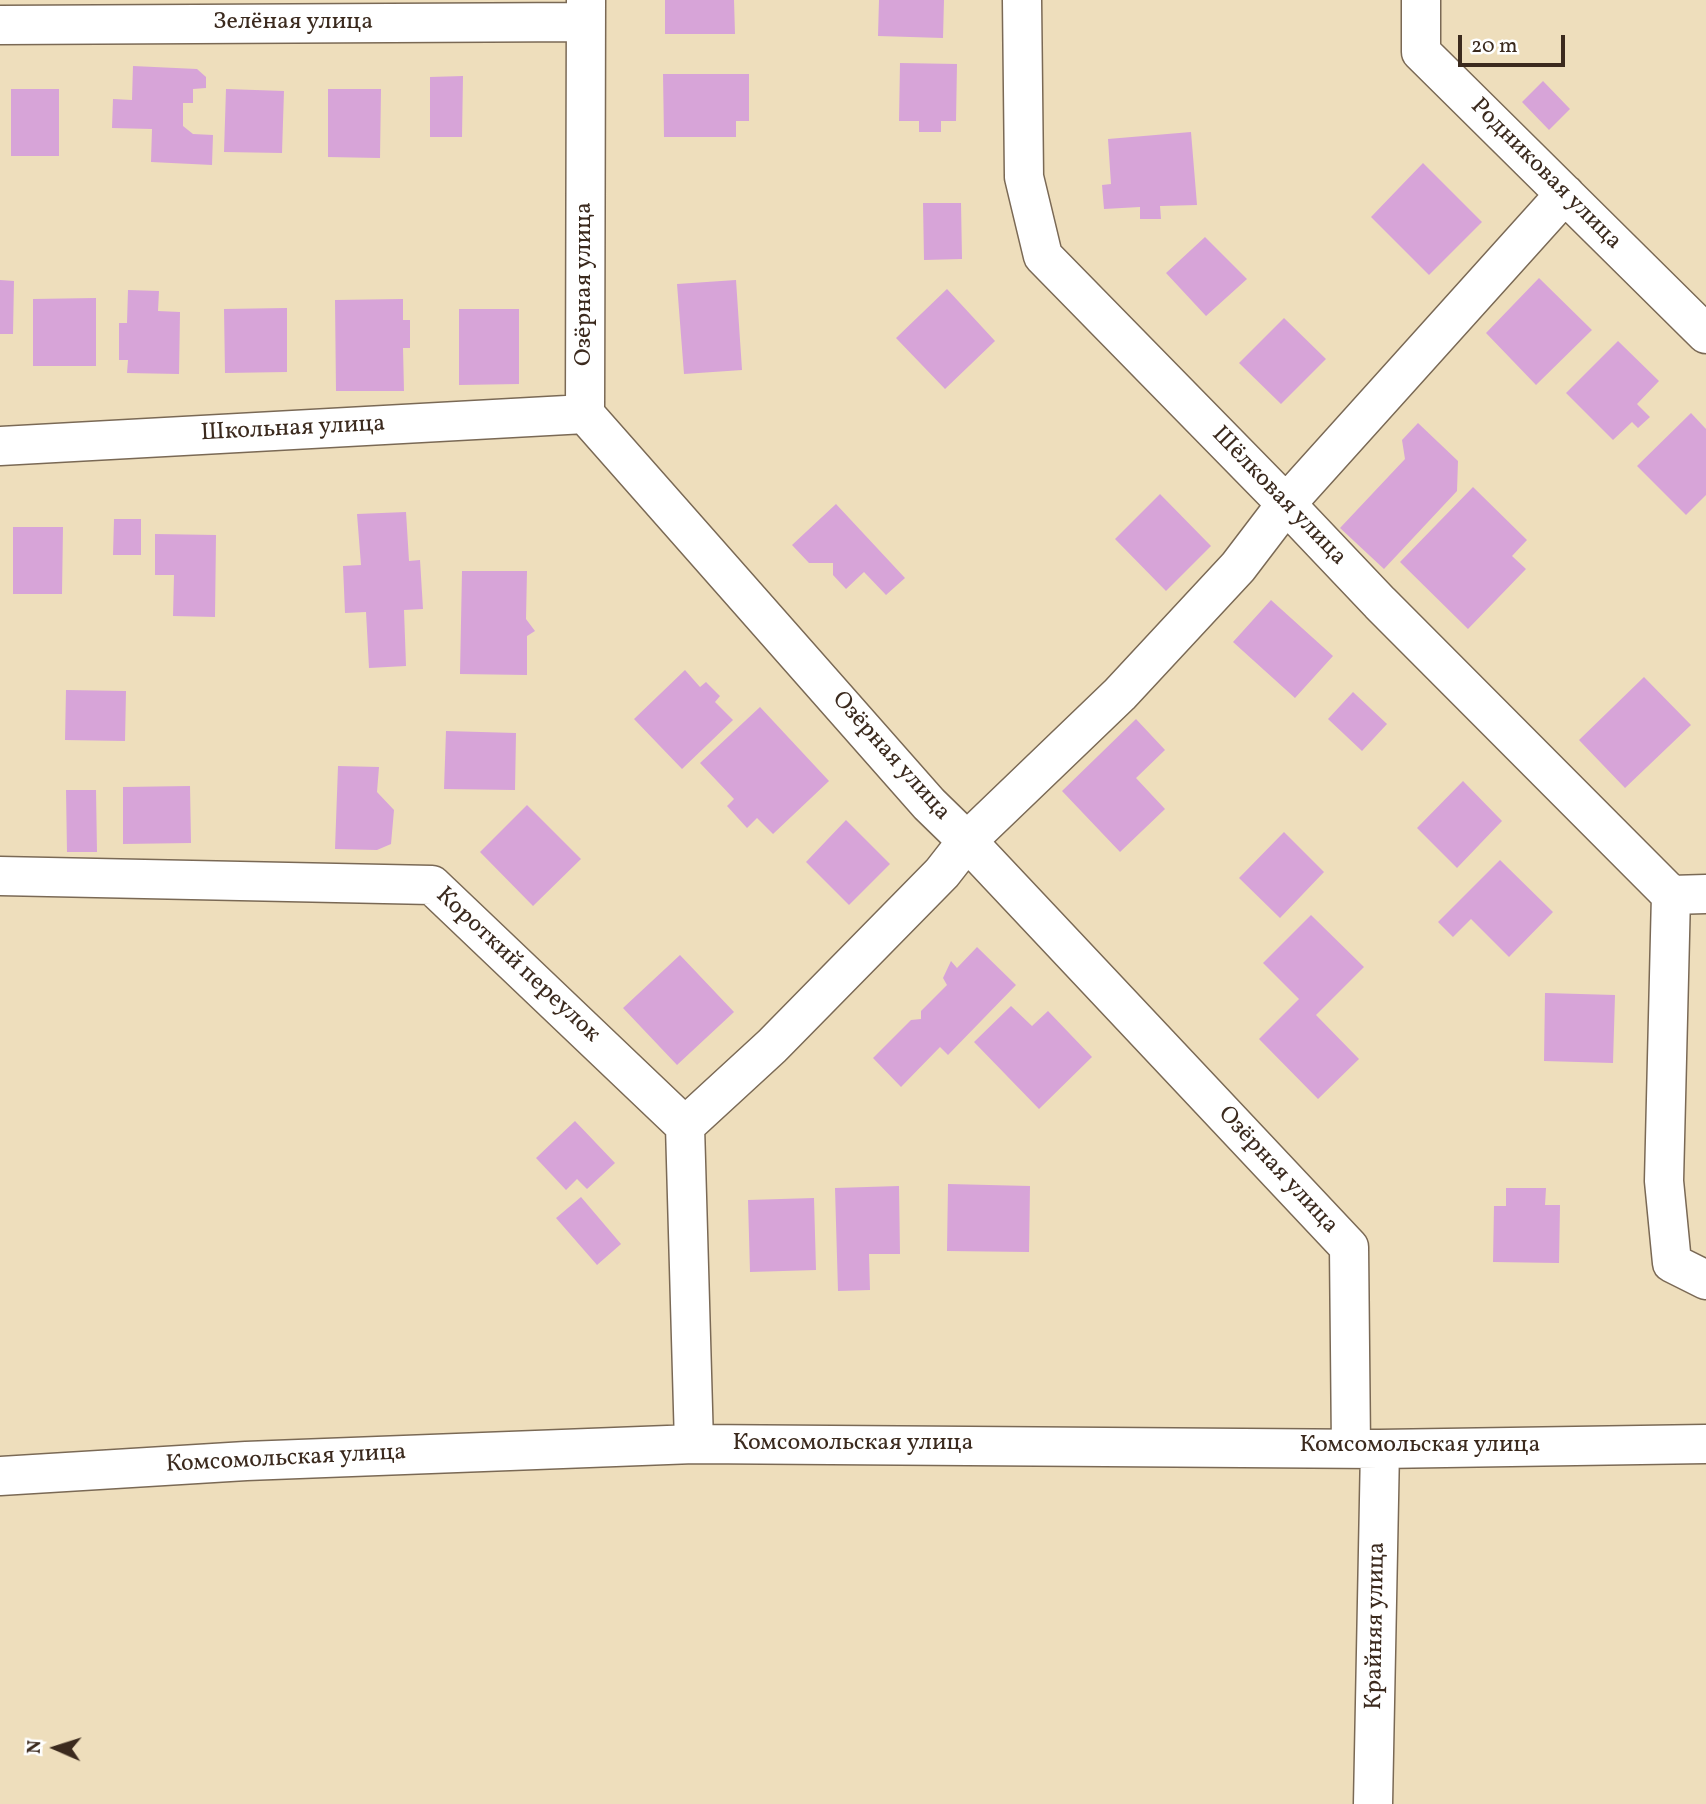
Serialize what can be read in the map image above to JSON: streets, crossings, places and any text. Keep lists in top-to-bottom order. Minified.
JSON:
{"streets":{"street":["Зелёная улица","Родниковая улица","Озёрная улица","Школьная улица","Шёлковая улица","Короткий переулок","Комсомольская улица","Крайняя улица"]},"crossings":[["Зелёная улица","Озёрная улица"],["Озёрная улица","Школьная улица"],["Озёрная улица","Комсомольская улица"],["Озёрная улица","Крайняя улица"],["Комсомольская улица","Крайняя улица"]],"scale_bar":"20 m","north":"left"}
